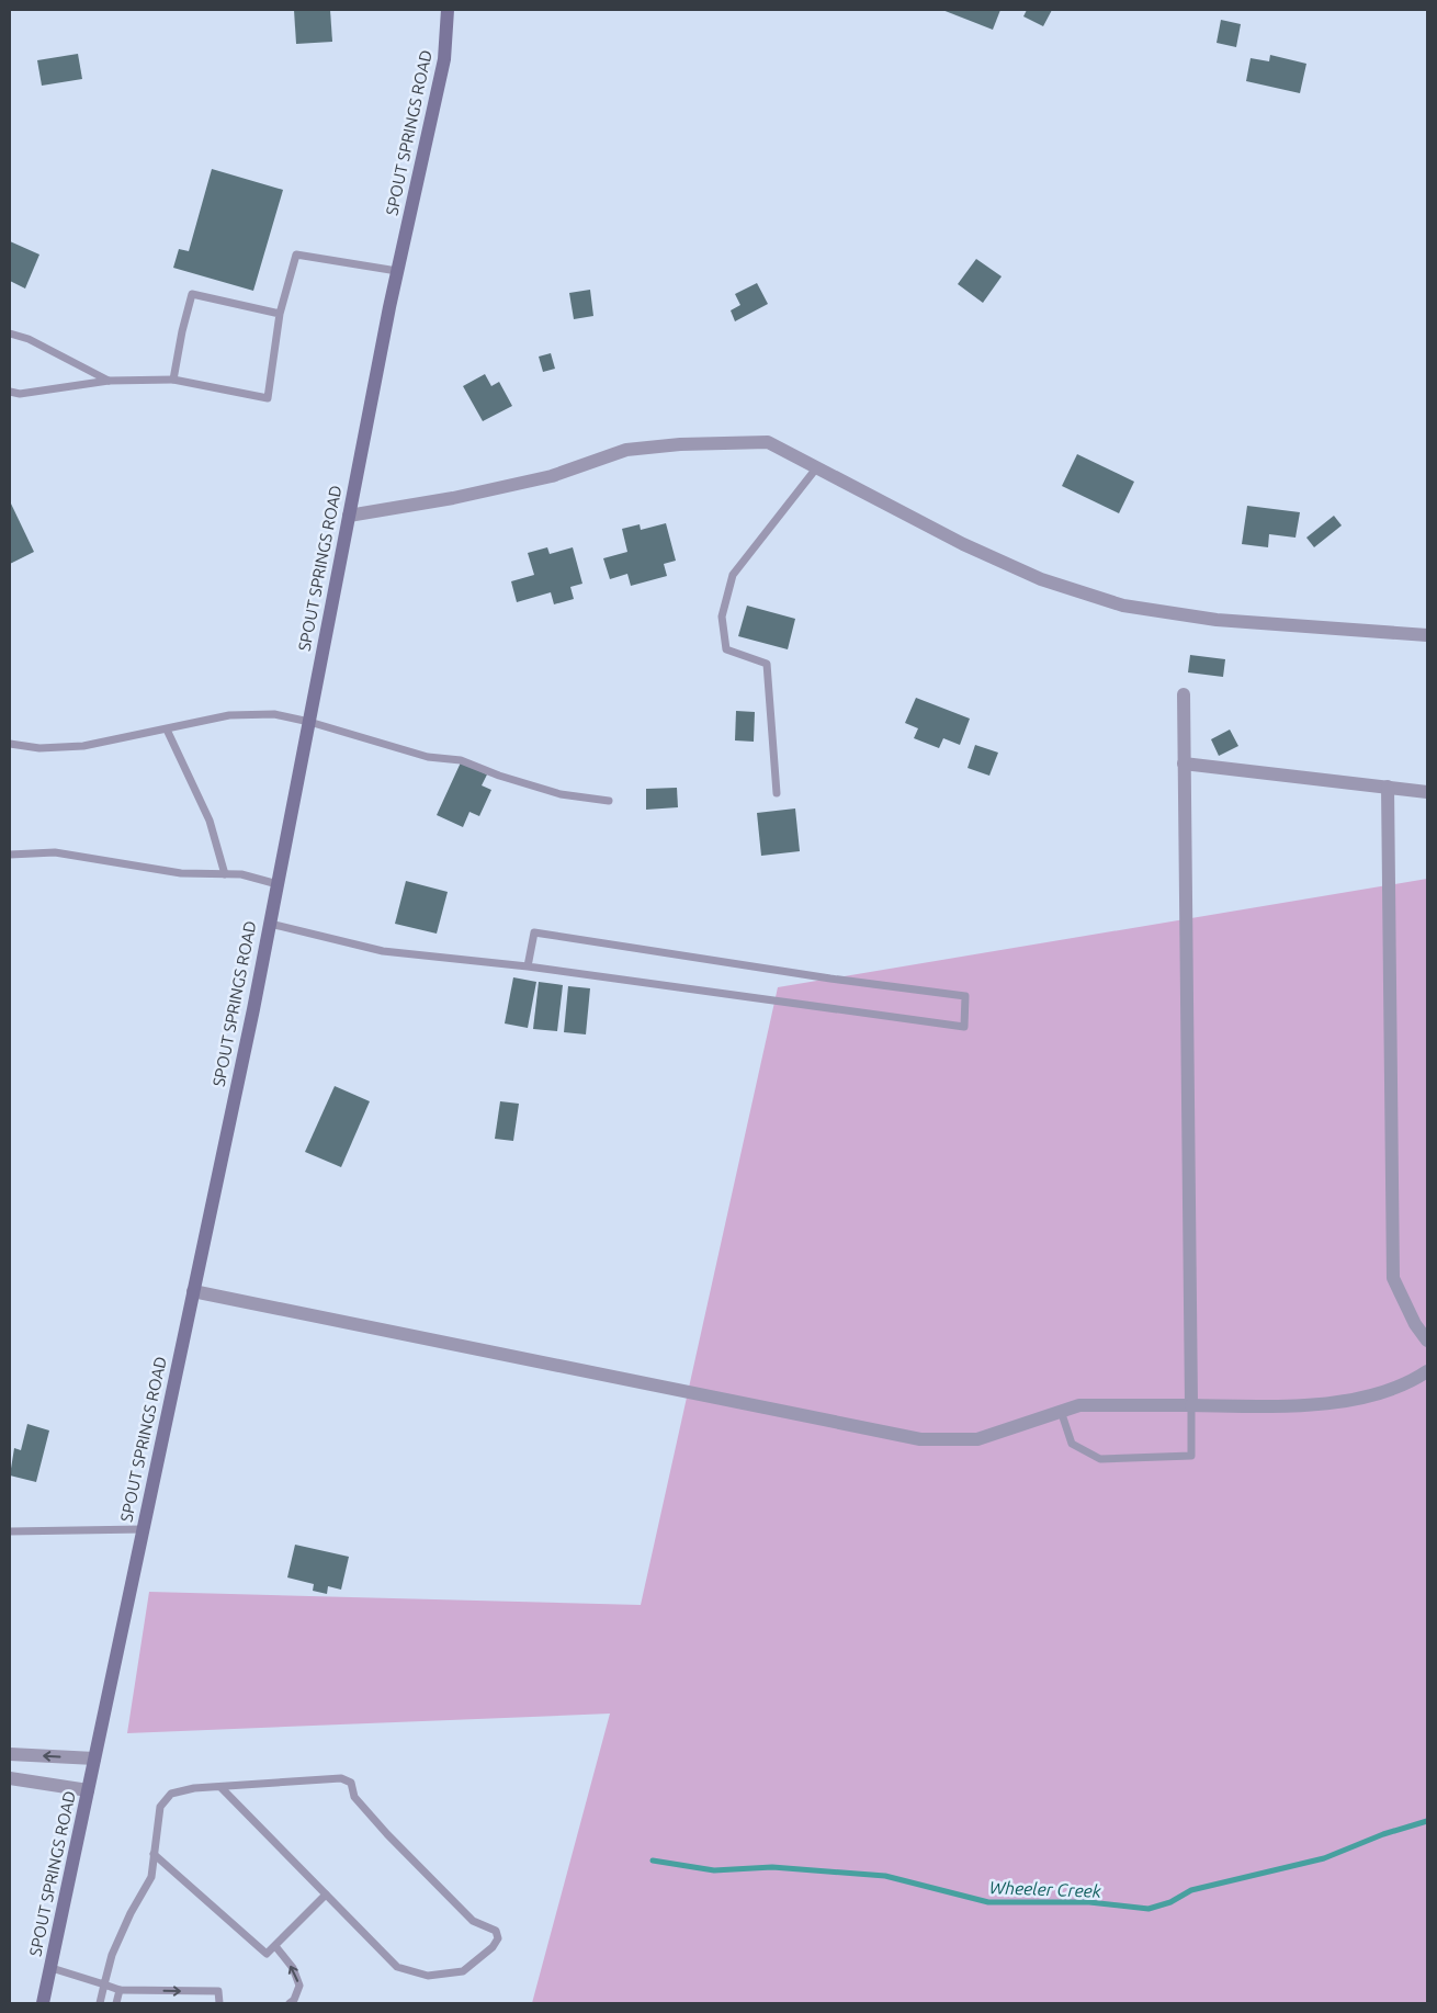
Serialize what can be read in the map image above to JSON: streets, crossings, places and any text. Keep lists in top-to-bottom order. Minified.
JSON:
{"streets":{"street":["SPOUT SPRINGS ROAD"]},"water":["Wheeler Creek"]}
